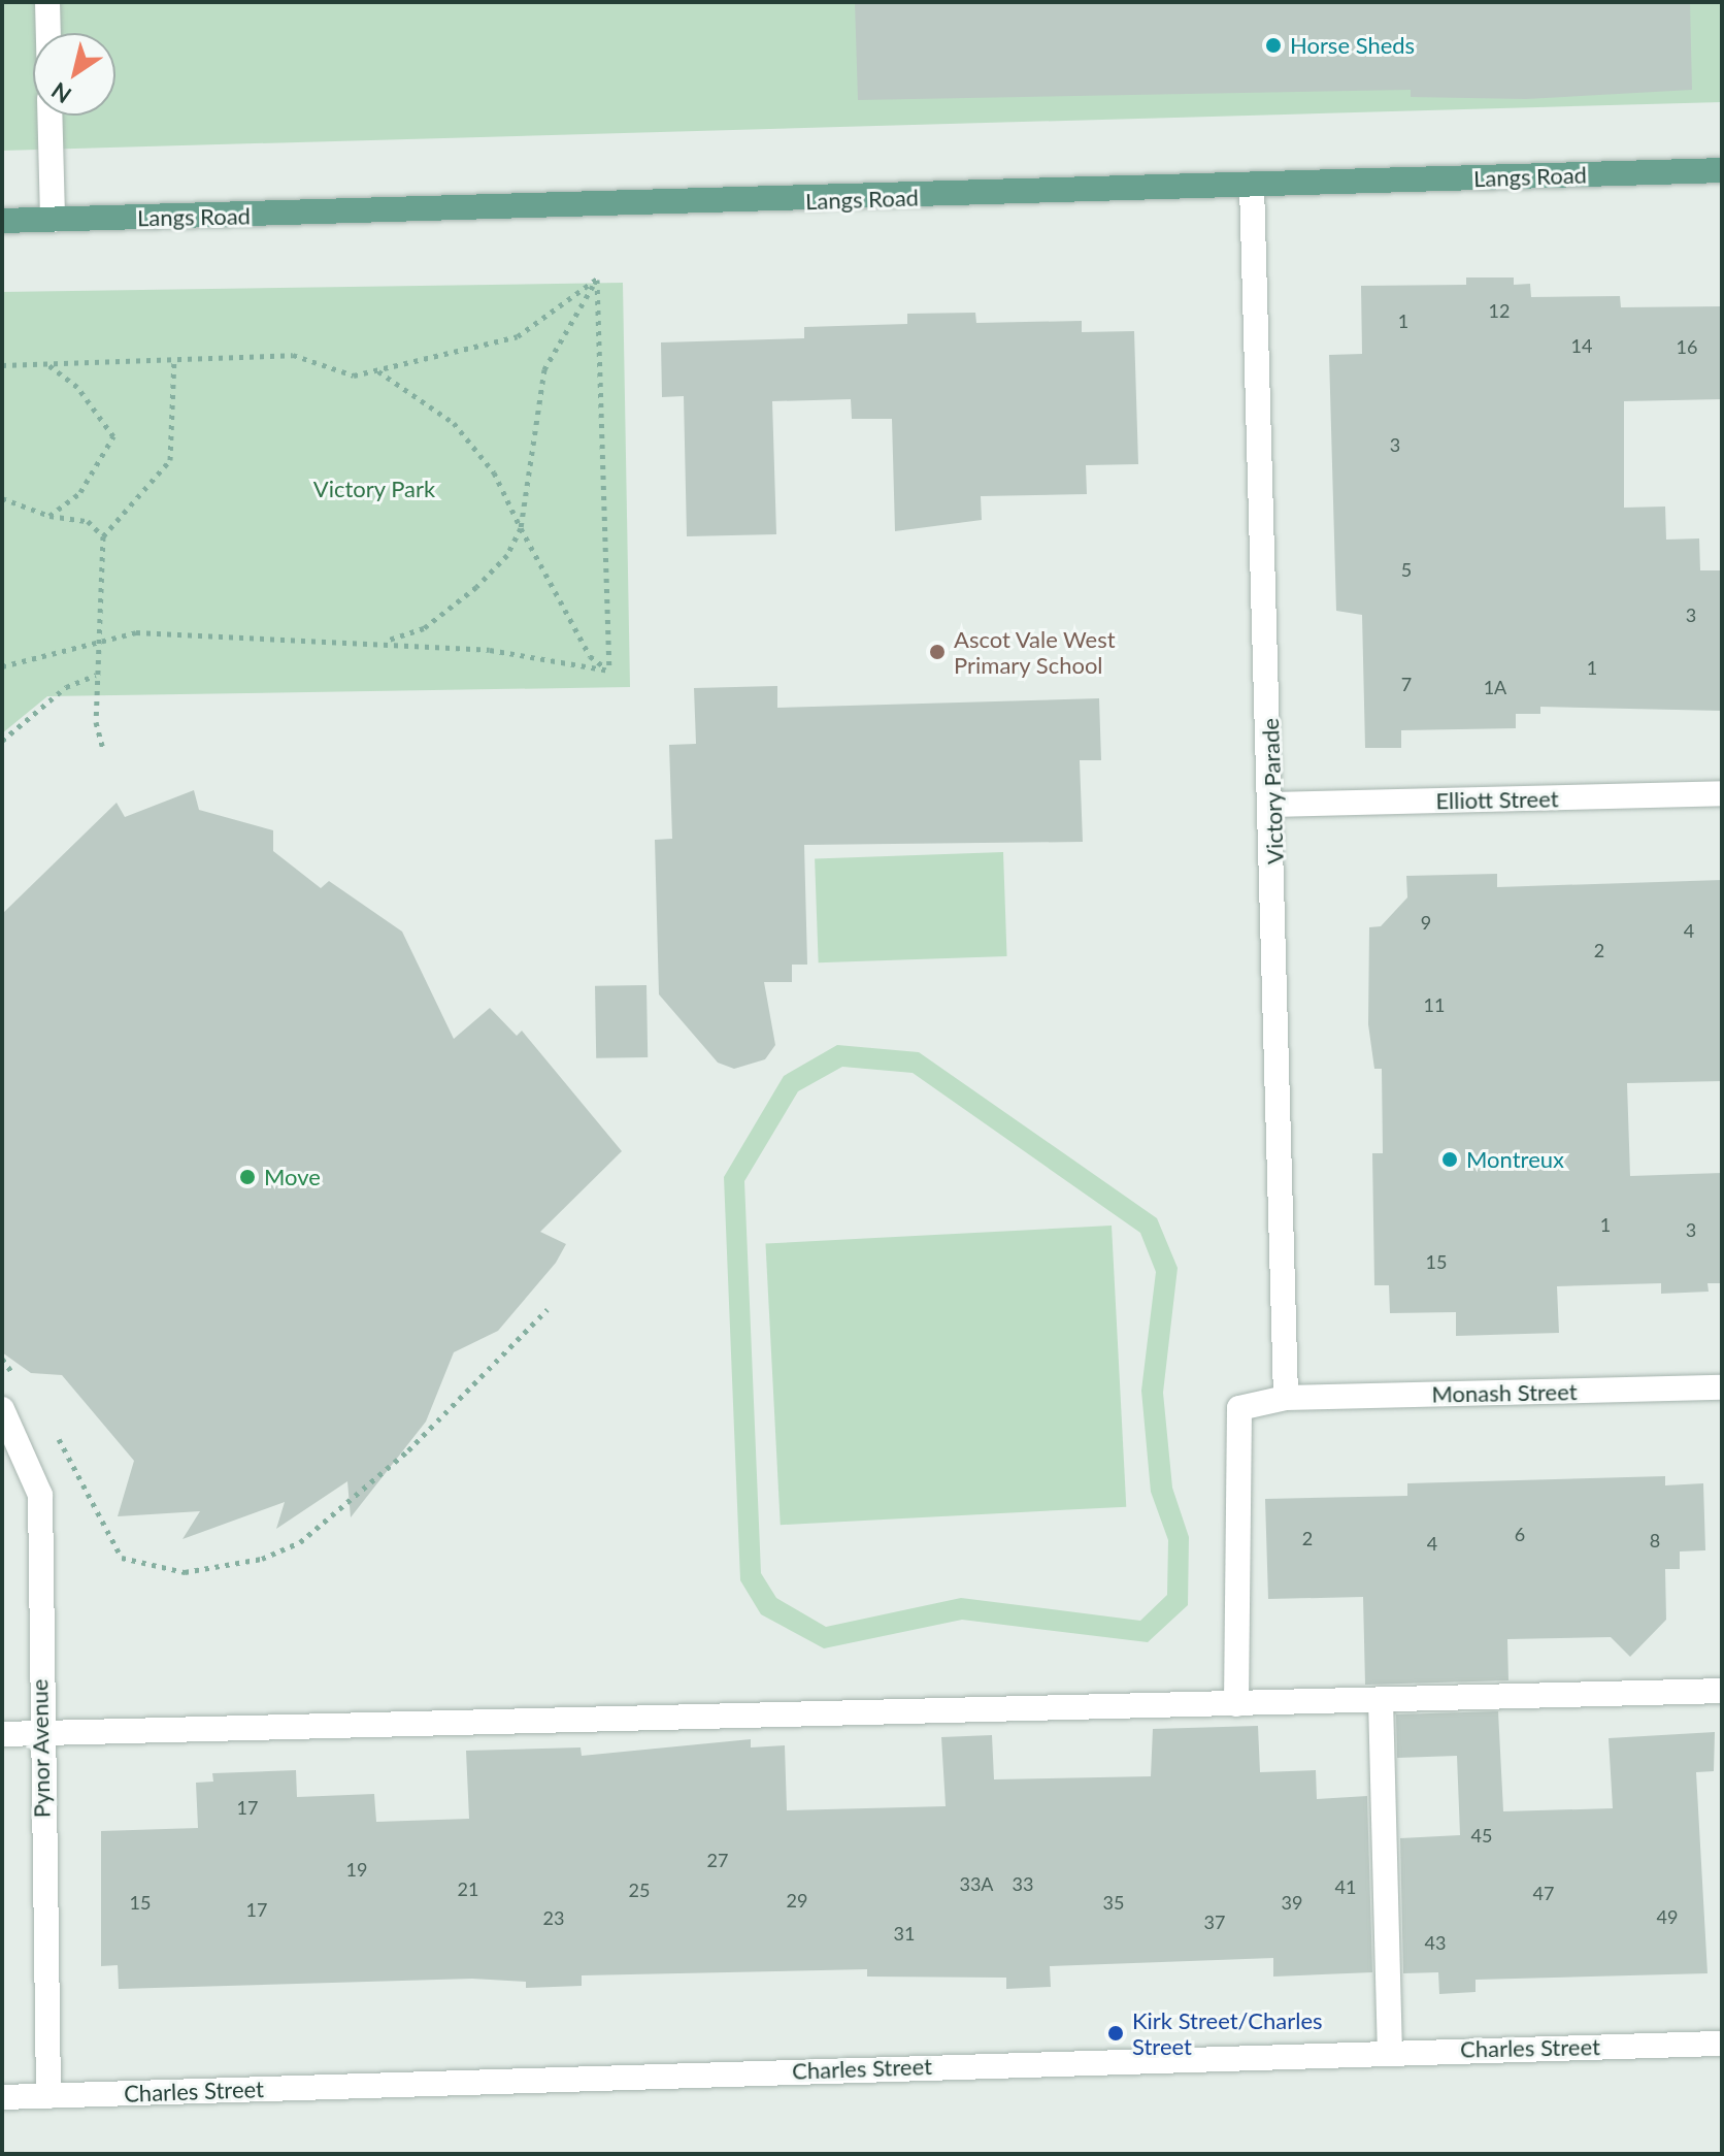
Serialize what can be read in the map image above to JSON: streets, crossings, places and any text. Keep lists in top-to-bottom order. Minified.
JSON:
{"streets":{"main road":["Langs Road"],"street":["Victory Parade","Elliott Street","Monash Street","Pynor Avenue","Charles Street"]},"crossings":[["Langs Road","Victory Parade"],["Victory Parade","Elliott Street"],["Victory Parade","Monash Street"],["Pynor Avenue","Charles Street"]],"parks":["Victory Park"],"places":["Horse Sheds","Ascot Vale West Primary School","Montreux","Move","Kirk Street/Charles Street"],"house_numbers":["12","1","14","16","3","5","3","1","7","1A","9","4","2","11","1","3","15","6","2","8","4","17","45","27","19","33A","33","41","21","25","47","29","15","35","39","17","49","23","37","31","43"],"north":"bottom left"}
